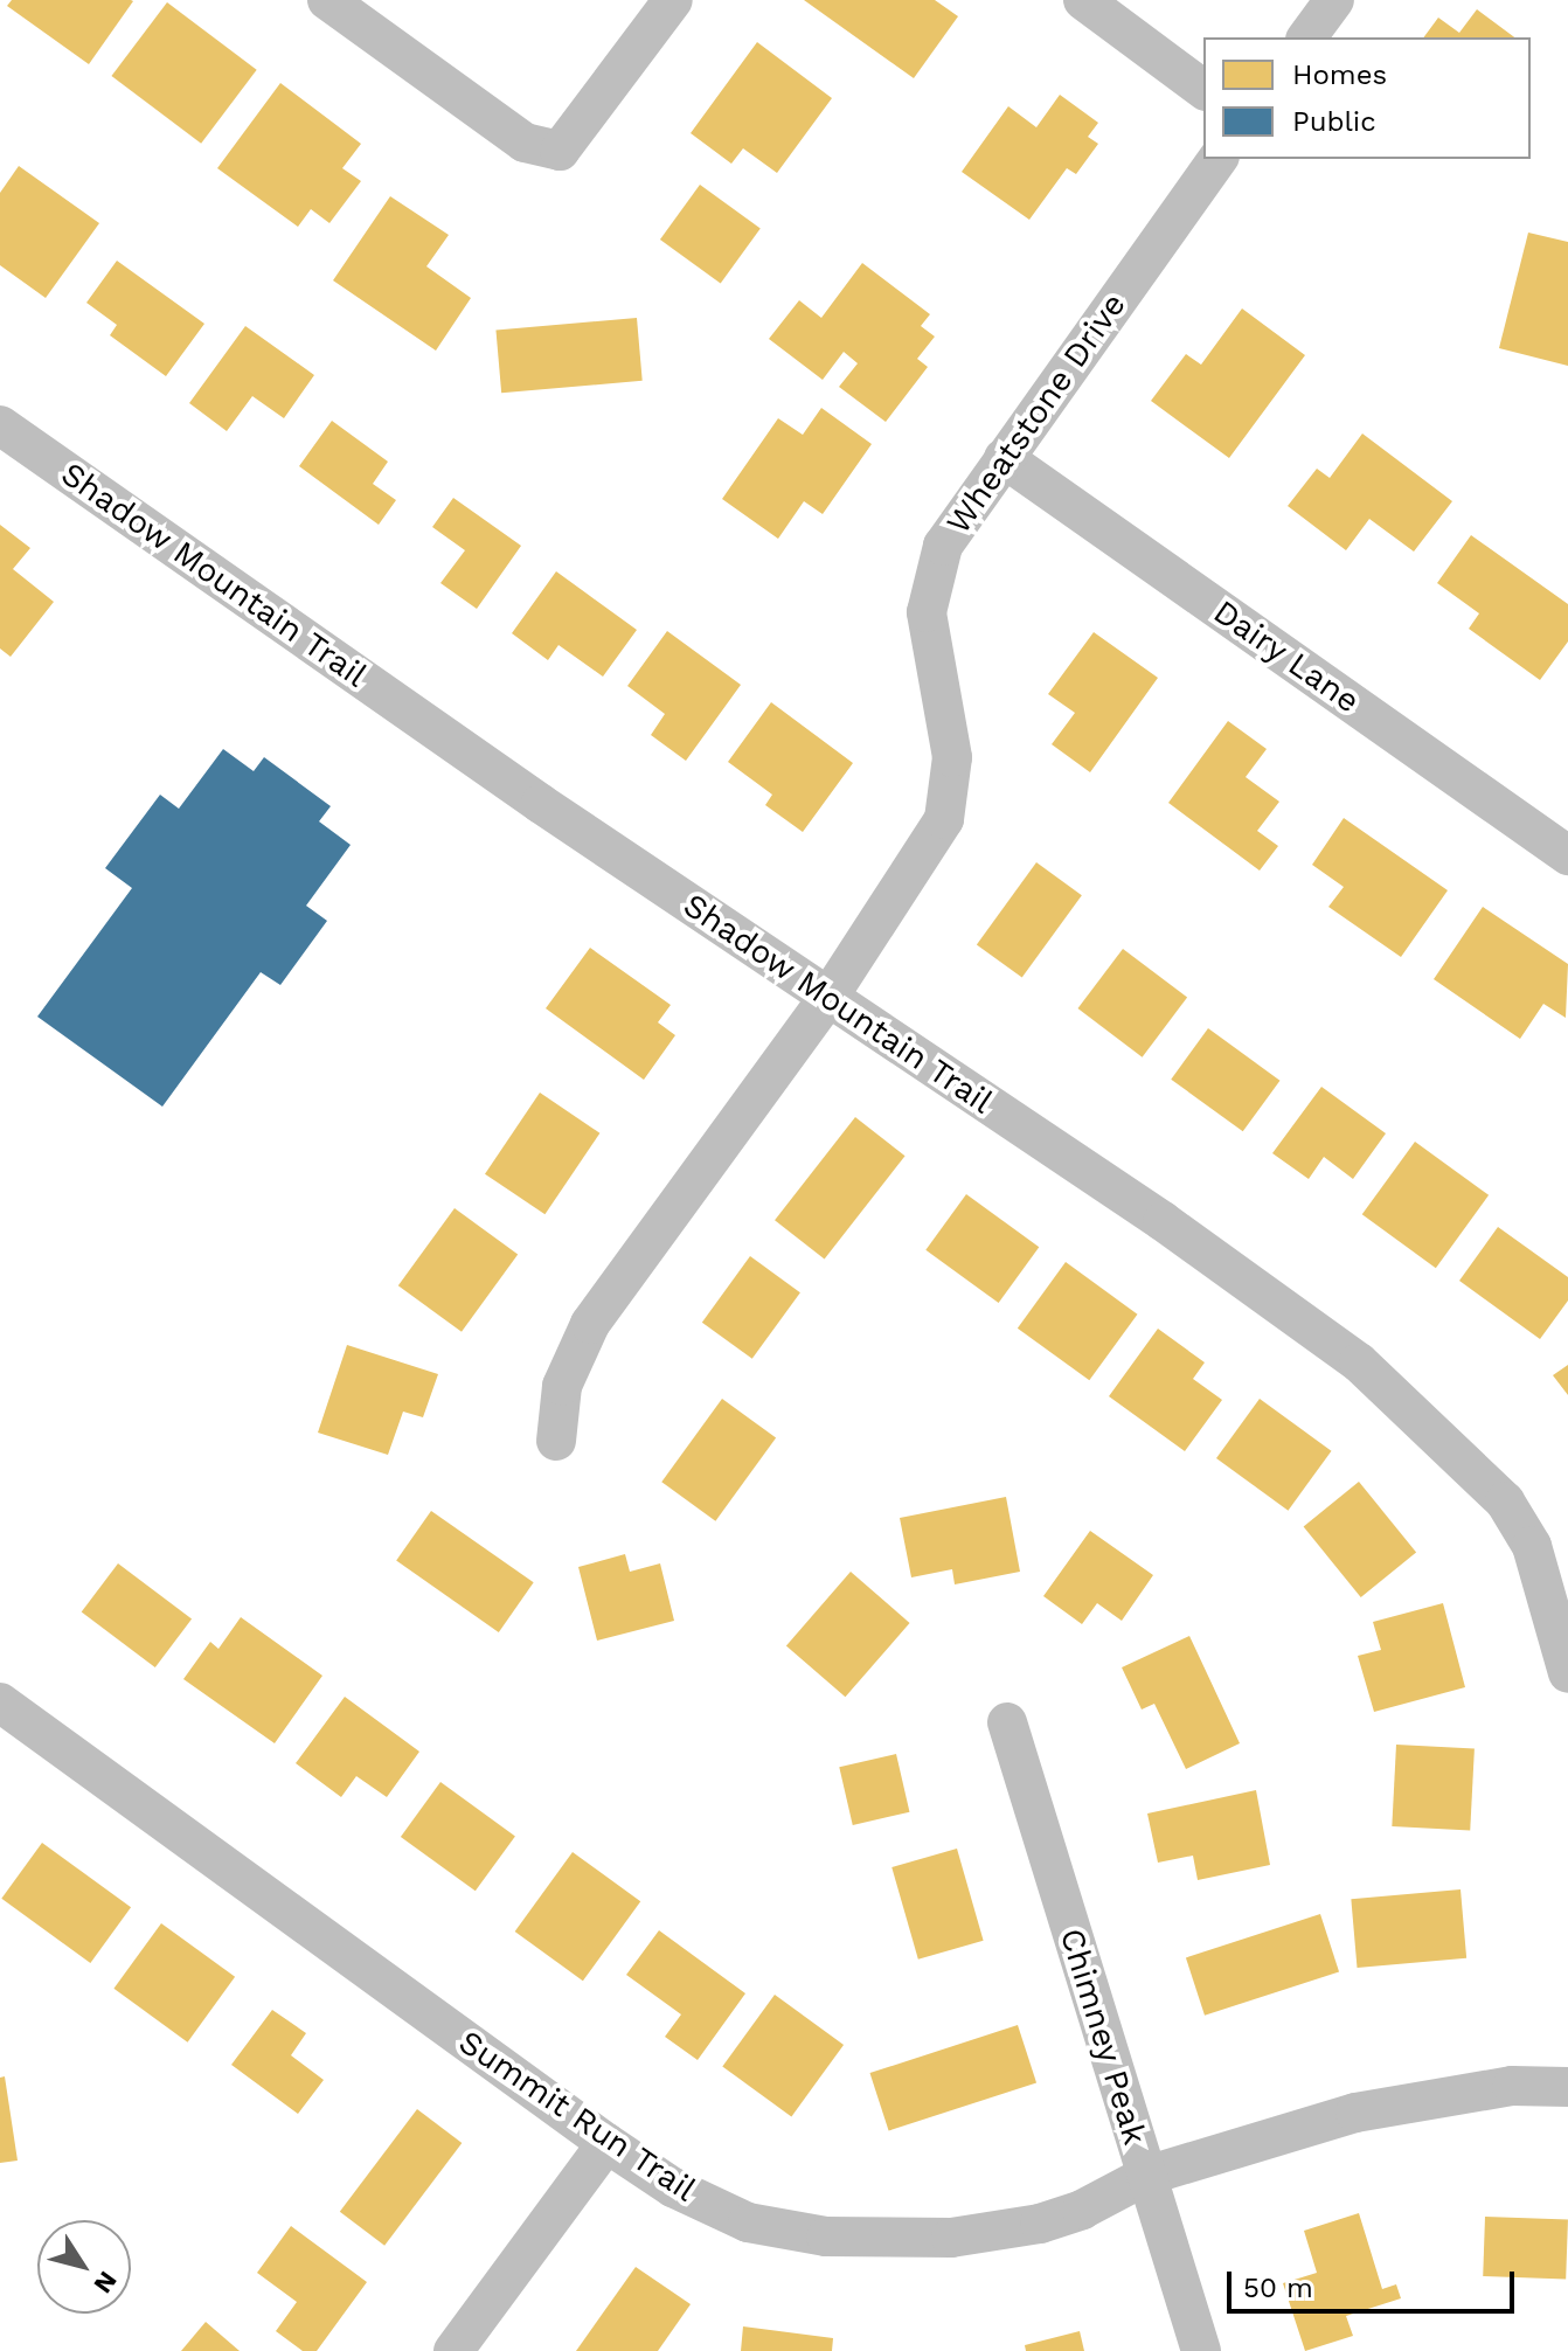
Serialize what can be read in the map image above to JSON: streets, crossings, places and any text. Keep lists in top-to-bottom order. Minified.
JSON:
{"streets":{"street":["Wheatstone Drive","Shadow Mountain Trail","Dairy Lane","Chimney Peak","Summit Run Trail"]},"crossings":[["Wheatstone Drive","Shadow Mountain Trail"],["Wheatstone Drive","Dairy Lane"],["Chimney Peak","Summit Run Trail"]],"legend":["Homes","Public"],"scale_bar":"50 m","north":"bottom right"}
